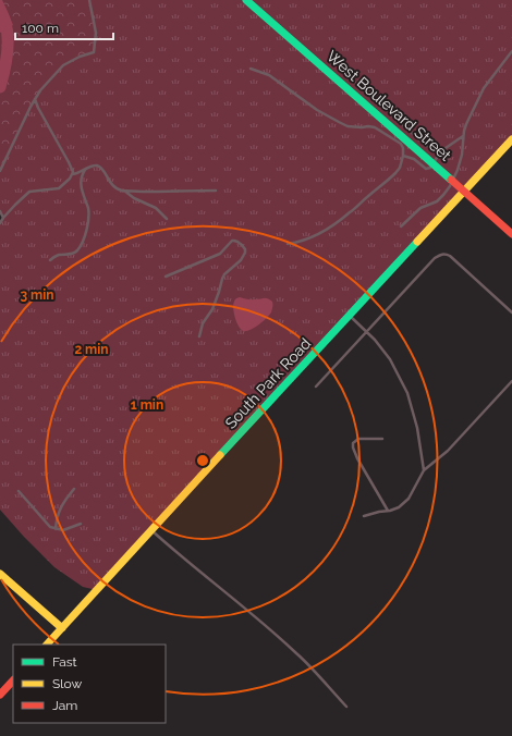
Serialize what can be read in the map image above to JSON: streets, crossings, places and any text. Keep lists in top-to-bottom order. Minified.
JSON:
{"streets":{"street":["West Boulevard Street","South Park Road"]},"crossings":[["West Boulevard Street","South Park Road"]],"legend":["Fast","Slow","Jam"],"scale_bar":"100 m","rings":["3 min","2 min","1 min"]}
